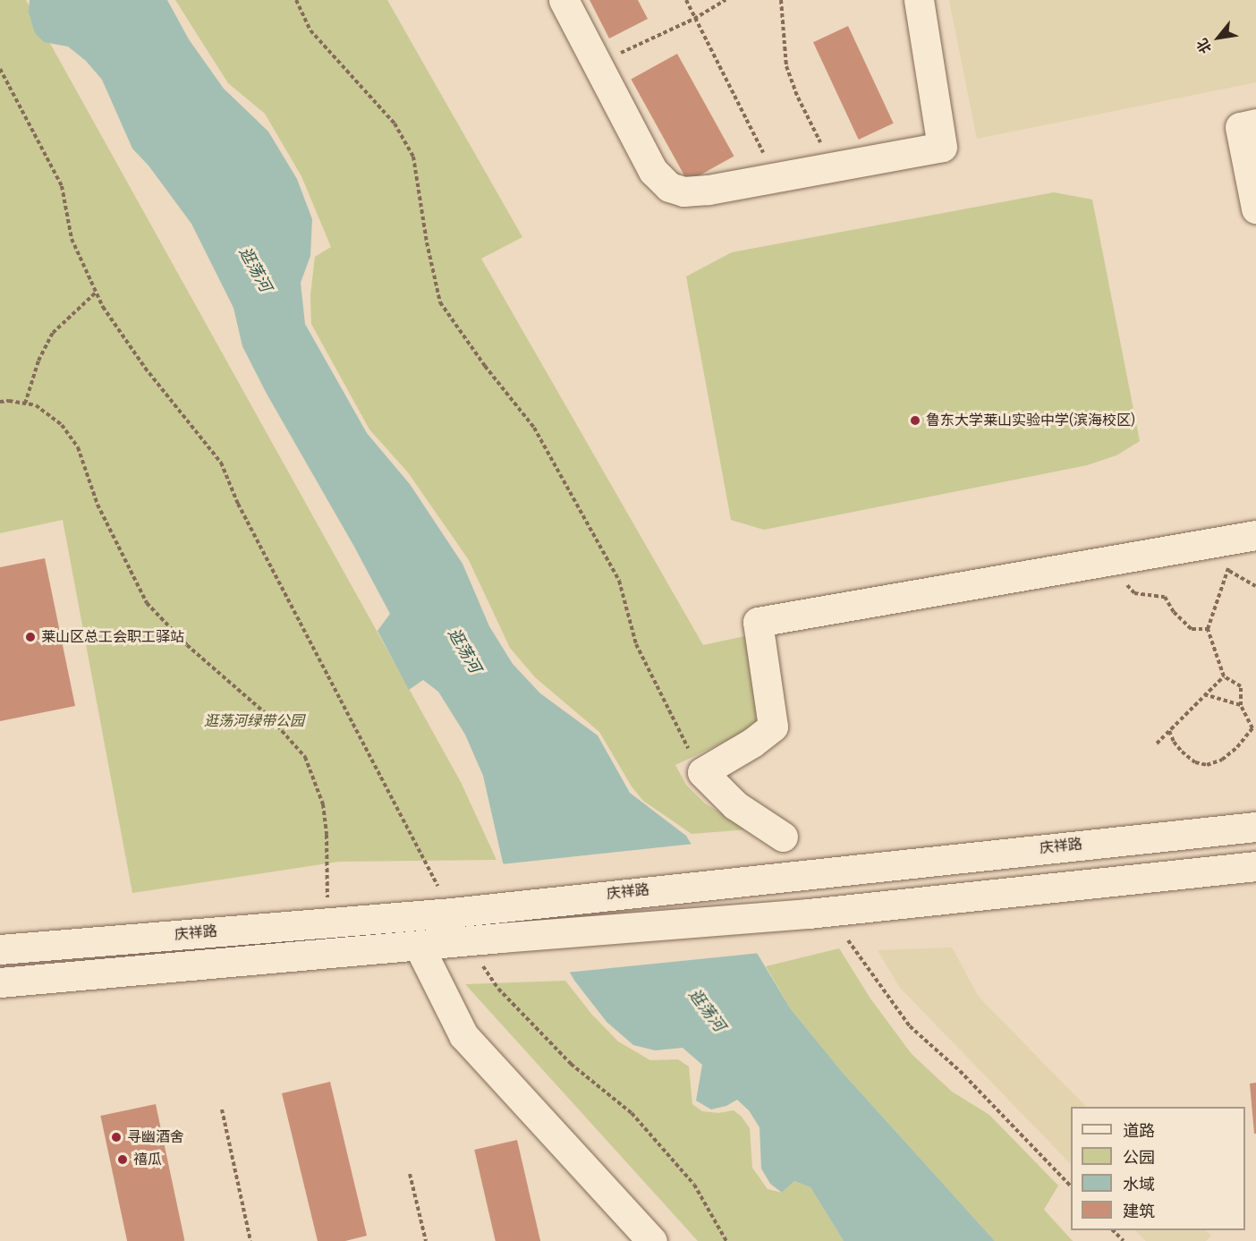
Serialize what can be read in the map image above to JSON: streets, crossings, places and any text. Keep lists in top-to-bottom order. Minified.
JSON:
{"streets":{"street":["庆祥路"]},"water":["逛荡河"],"parks":["逛荡河绿带公园"],"places":["鲁东大学莱山实验中学(滨海校区)","莱山区总工会职工驿站","寻幽酒舍","禧瓜"],"legend":["道路","公园","水域","建筑"],"north":"bottom left"}
